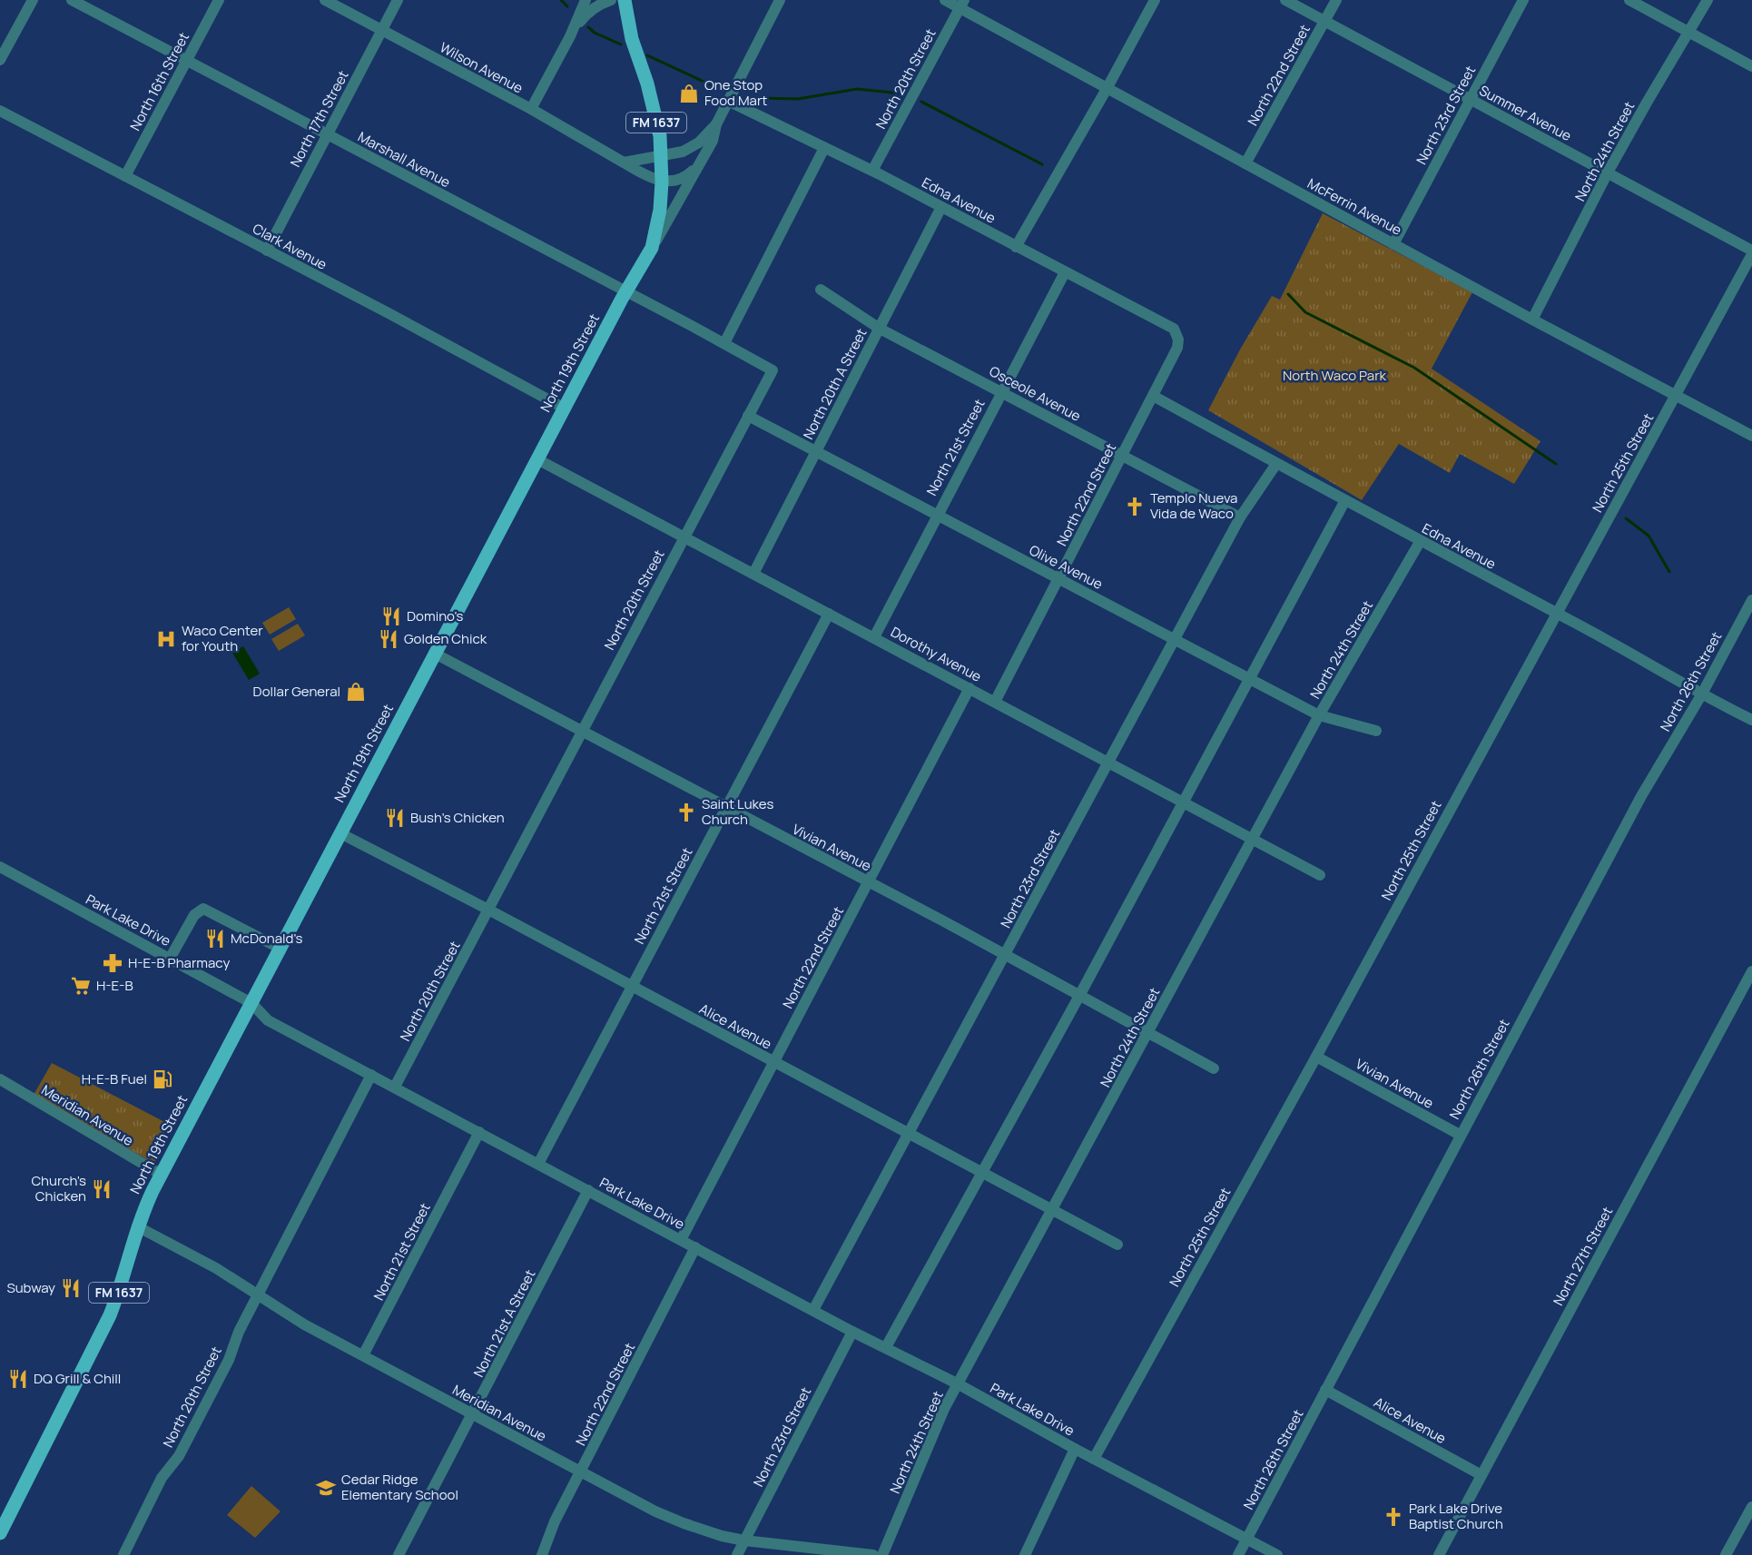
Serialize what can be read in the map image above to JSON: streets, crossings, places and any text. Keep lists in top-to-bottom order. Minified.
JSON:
{"streets":{"main road":["FM 1637","North 19th Street"],"street":["Wilson Avenue","North 22nd Street","North 20th Street","North 16th Street","Summer Avenue","North 23rd Street","North 17th Street","North 24th Street","Marshall Avenue","Edna Avenue","McFerrin Avenue","Clark Avenue","North 20th A Street","Osceole Avenue","North 21st Street","North 25th Street","Olive Avenue","Dorothy Avenue","North 26th Street","Vivian Avenue","Park Lake Drive","Alice Avenue","Meridian Avenue","North 27th Street","North 21st A Street"]},"crossings":[["Wilson Avenue","North 17th Street"],["Wilson Avenue","FM 1637"],["North 22nd Street","Summer Avenue"],["North 22nd Street","Edna Avenue"],["North 22nd Street","McFerrin Avenue"],["North 22nd Street","Osceole Avenue"],["North 22nd Street","Olive Avenue"],["North 22nd Street","Dorothy Avenue"],["North 22nd Street","Vivian Avenue"],["North 22nd Street","Park Lake Drive"],["North 22nd Street","Alice Avenue"],["North 22nd Street","Meridian Avenue"],["North 20th Street","Marshall Avenue"],["North 20th Street","Edna Avenue"],["North 20th Street","McFerrin Avenue"],["North 20th Street","Olive Avenue"],["North 20th Street","Dorothy Avenue"],["North 20th Street","Vivian Avenue"],["North 20th Street","Park Lake Drive"],["North 20th Street","Alice Avenue"],["North 20th Street","Meridian Avenue"],["North 16th Street","Marshall Avenue"],["North 16th Street","Clark Avenue"],["Summer Avenue","North 23rd Street"],["Summer Avenue","North 24th Street"],["Summer Avenue","North 25th Street"],["North 23rd Street","Edna Avenue"],["North 23rd Street","McFerrin Avenue"],["North 23rd Street","Osceole Avenue"],["North 23rd Street","Olive Avenue"],["North 23rd Street","Dorothy Avenue"],["North 23rd Street","Vivian Avenue"],["North 23rd Street","Park Lake Drive"],["North 23rd Street","Alice Avenue"],["North 23rd Street","Meridian Avenue"],["North 17th Street","Marshall Avenue"],["North 17th Street","Clark Avenue"],["FM 1637","North 19th Street"],["North 24th Street","Edna Avenue"],["North 24th Street","McFerrin Avenue"],["North 24th Street","Olive Avenue"],["North 24th Street","Dorothy Avenue"],["North 24th Street","Vivian Avenue"],["North 24th Street","Park Lake Drive"],["North 24th Street","Alice Avenue"],["Marshall Avenue","North 19th Street"],["Edna Avenue","North 19th Street"],["Edna Avenue","North 20th A Street"],["Edna Avenue","North 21st Street"],["Edna Avenue","North 25th Street"],["Edna Avenue","North 26th Street"],["McFerrin Avenue","North 25th Street"],["Clark Avenue","North 19th Street"],["North 19th Street","Dorothy Avenue"],["North 19th Street","Vivian Avenue"],["North 19th Street","Park Lake Drive"],["North 19th Street","Alice Avenue"],["North 19th Street","Meridian Avenue"],["North 20th A Street","Osceole Avenue"],["North 20th A Street","Olive Avenue"],["North 20th A Street","Dorothy Avenue"],["Osceole Avenue","North 21st Street"],["North 21st Street","Olive Avenue"],["North 21st Street","Dorothy Avenue"],["North 21st Street","Vivian Avenue"],["North 21st Street","Park Lake Drive"],["North 21st Street","Alice Avenue"],["North 21st Street","Meridian Avenue"],["North 25th Street","Vivian Avenue"],["North 25th Street","Park Lake Drive"],["North 26th Street","Vivian Avenue"],["North 26th Street","Park Lake Drive"],["North 26th Street","Alice Avenue"],["Park Lake Drive","North 21st A Street"],["Alice Avenue","North 27th Street"],["Meridian Avenue","North 21st A Street"]],"parks":["North Waco Park"],"places":{"shop":["One Stop Food Mart","Dollar General"],"church":["Templo Nueva Vida de Waco","Saint Lukes Church","Park Lake Drive Baptist Church"],"restaurant":["Domino's","Golden Chick","Bush's Chicken","McDonald's","Church's Chicken","Subway","DQ Grill & Chill"],"hospital":["Waco Center for Youth"],"pharmacy":["H-E-B Pharmacy"],"supermarket":["H-E-B"],"fuel station":["H-E-B Fuel"],"school or university":["Cedar Ridge Elementary School"]}}
